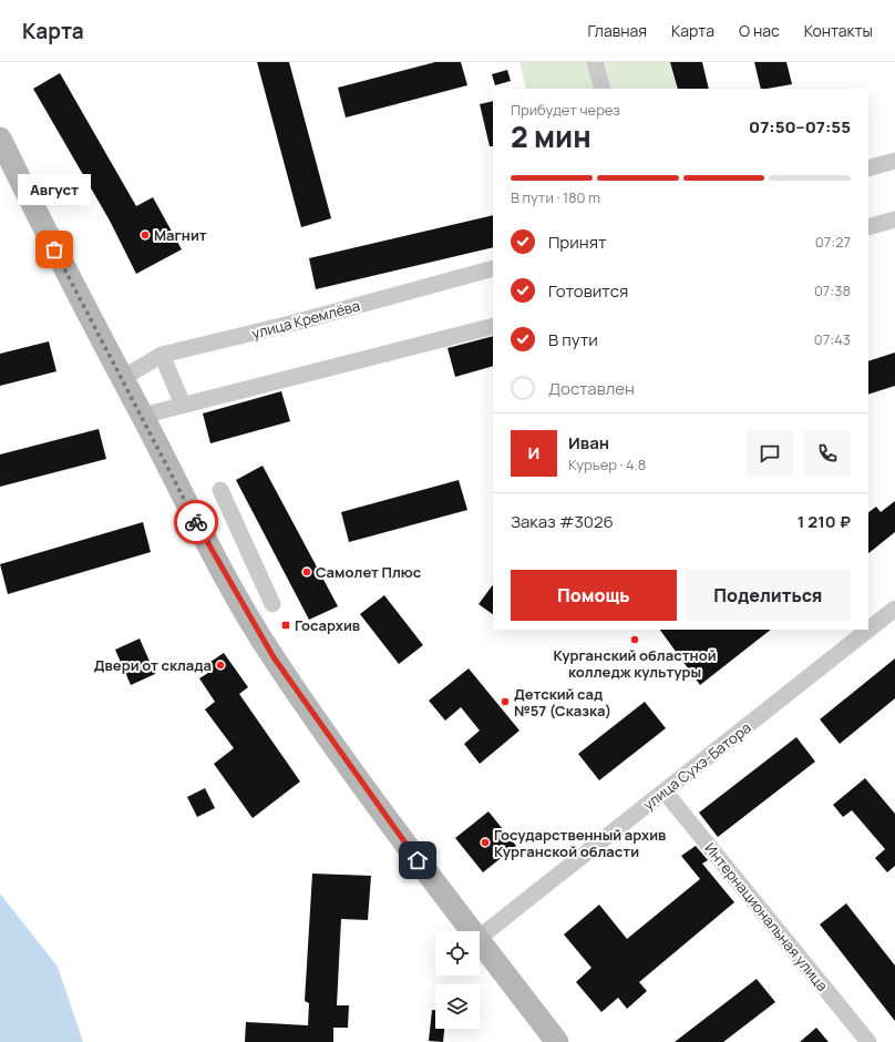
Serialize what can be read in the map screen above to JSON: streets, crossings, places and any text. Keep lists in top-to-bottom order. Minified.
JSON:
{"streets":{"street":["улица Кремлёва","улица Сухэ-Батора","Интернациональная улица"]},"crossings":[["улица Сухэ-Батора","Интернациональная улица"]],"places":{"other":["Магнит","Август","Самолет Плюс","Курганский областной колледж культуры","Двери от склада","Детский сад №57 (Сказка)","Государственный архив Курганской области"],"transit":["Госархив"]},"page":{"header":"Карта","nav":["Главная","Карта","О нас","Контакты"],"heading":["2 мин","Прибудет через","07:50–07:55"],"panel":["Иван","Курьер · 4.8","Заказ #3026","1 210 ₽"],"bar":"В пути · 180 m","bubble":"Август","list":[["Принят","07:27"],["Готовится","07:38"],["В пути","07:43"],"Доставлен"],"round":"И","buttons":["Помощь","Поделиться"]}}
